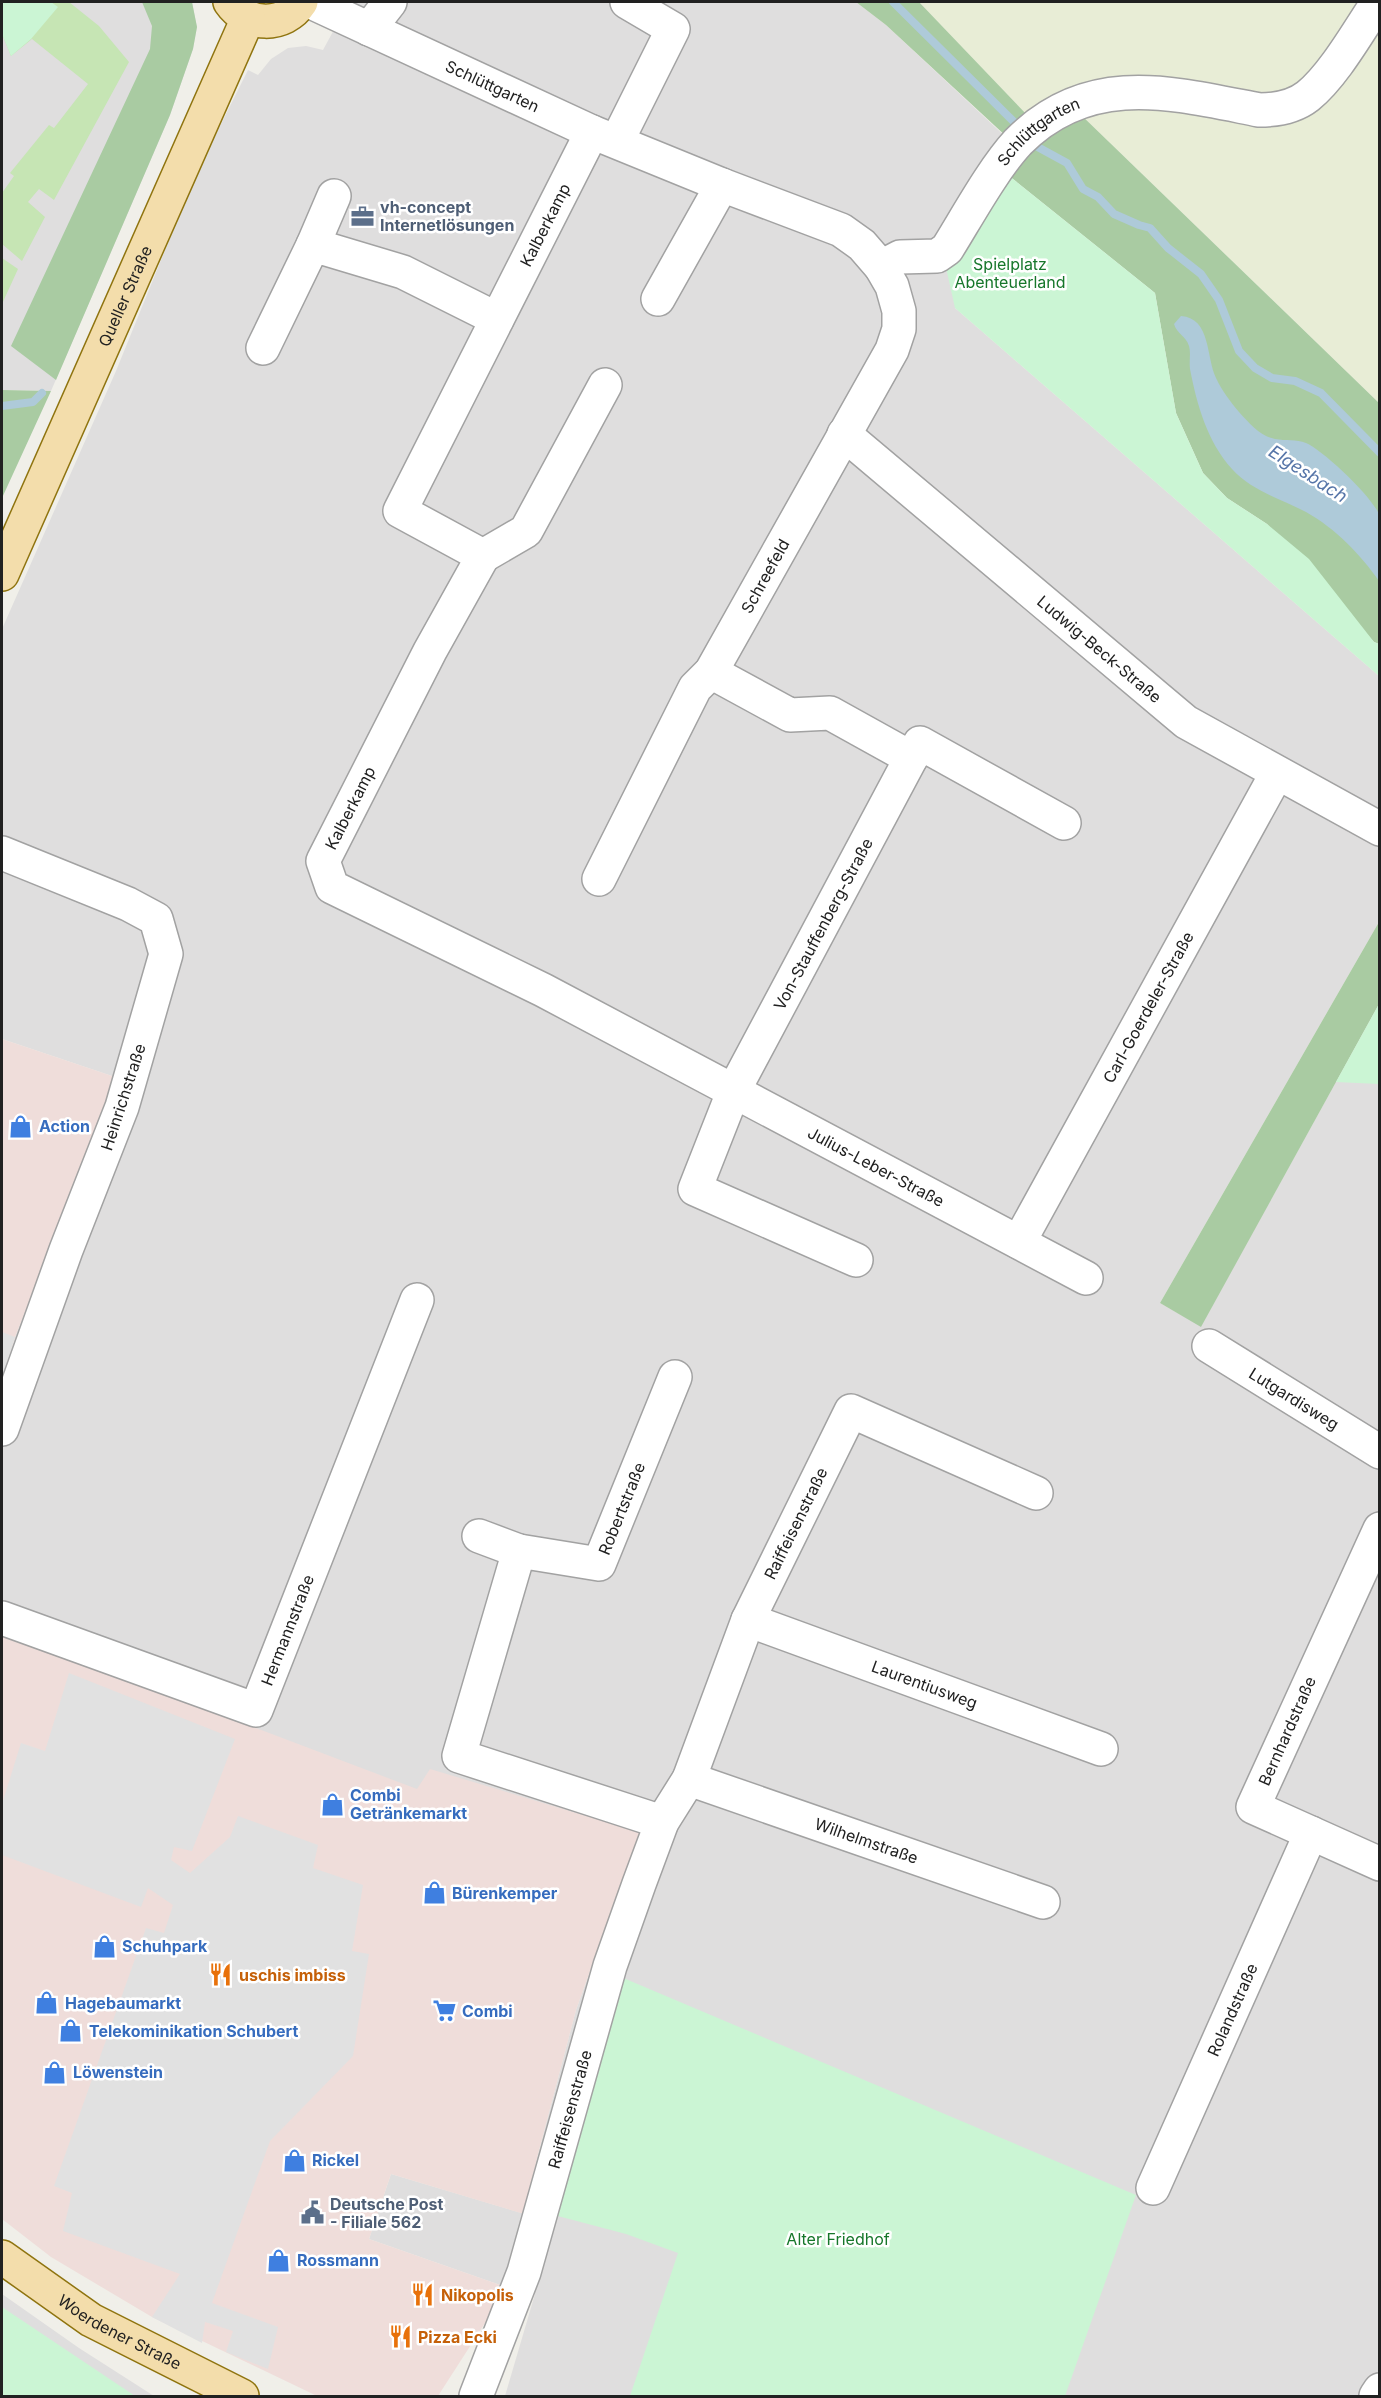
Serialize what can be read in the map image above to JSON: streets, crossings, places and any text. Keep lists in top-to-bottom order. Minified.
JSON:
{"streets":{"main road":["Queller Straße","Woerdener Straße"],"street":["Schlüttgarten","Kalberkamp","Schreefeld","Ludwig-Beck-Straße","Von-Stauffenberg-Straße","Carl-Goerdeler-Straße","Heinrichstraße","Julius-Leber-Straße","Lutgardisweg","Robertstraße","Raiffeisenstraße","Hermannstraße","Laurentiusweg","Bernhardstraße","Wilhelmstraße","Rolandstraße"]},"crossings":[["Schlüttgarten","Kalberkamp"],["Schlüttgarten","Schreefeld"],["Kalberkamp","Julius-Leber-Straße"],["Schreefeld","Ludwig-Beck-Straße"],["Ludwig-Beck-Straße","Carl-Goerdeler-Straße"],["Von-Stauffenberg-Straße","Julius-Leber-Straße"],["Carl-Goerdeler-Straße","Julius-Leber-Straße"],["Raiffeisenstraße","Laurentiusweg"],["Raiffeisenstraße","Wilhelmstraße"],["Bernhardstraße","Rolandstraße"]],"water":["Elgesbach"],"parks":["Spielplatz Abenteuerland","Alter Friedhof"],"places":{"office":["vh-concept Internetlösungen"],"shop":["Action","Combi Getränkemarkt","Bürenkemper","Schuhpark","Hagebaumarkt","Telekominikation Schubert","Löwenstein","Rickel","Rossmann"],"restaurant":["uschis imbiss","Nikopolis","Pizza Ecki"],"supermarket":["Combi"],"public building":["Deutsche Post - Filiale 562"]}}
